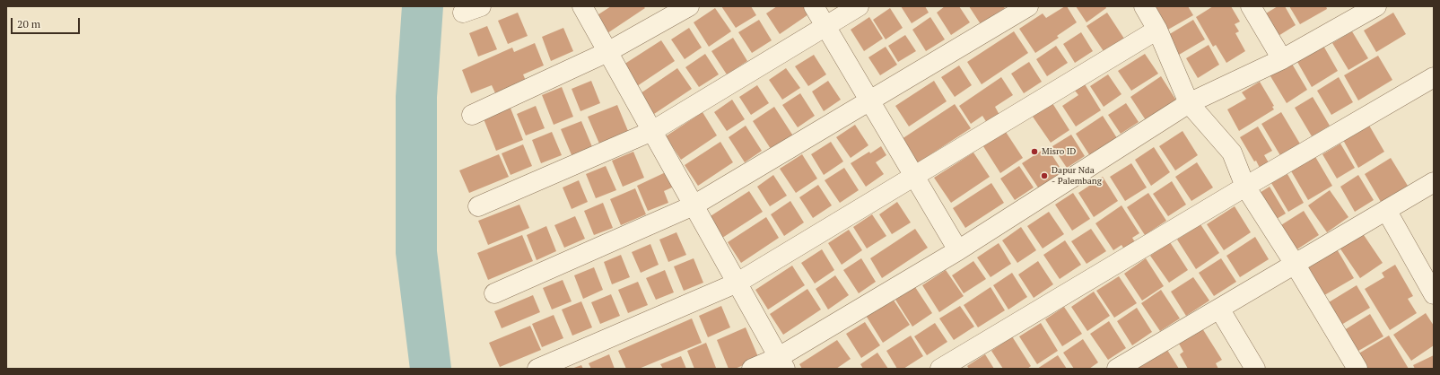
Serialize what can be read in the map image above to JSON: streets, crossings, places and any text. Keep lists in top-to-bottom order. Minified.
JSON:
{"places":["Misro ID","Dapur Nda - Palembang"],"scale_bar":"20 m"}
